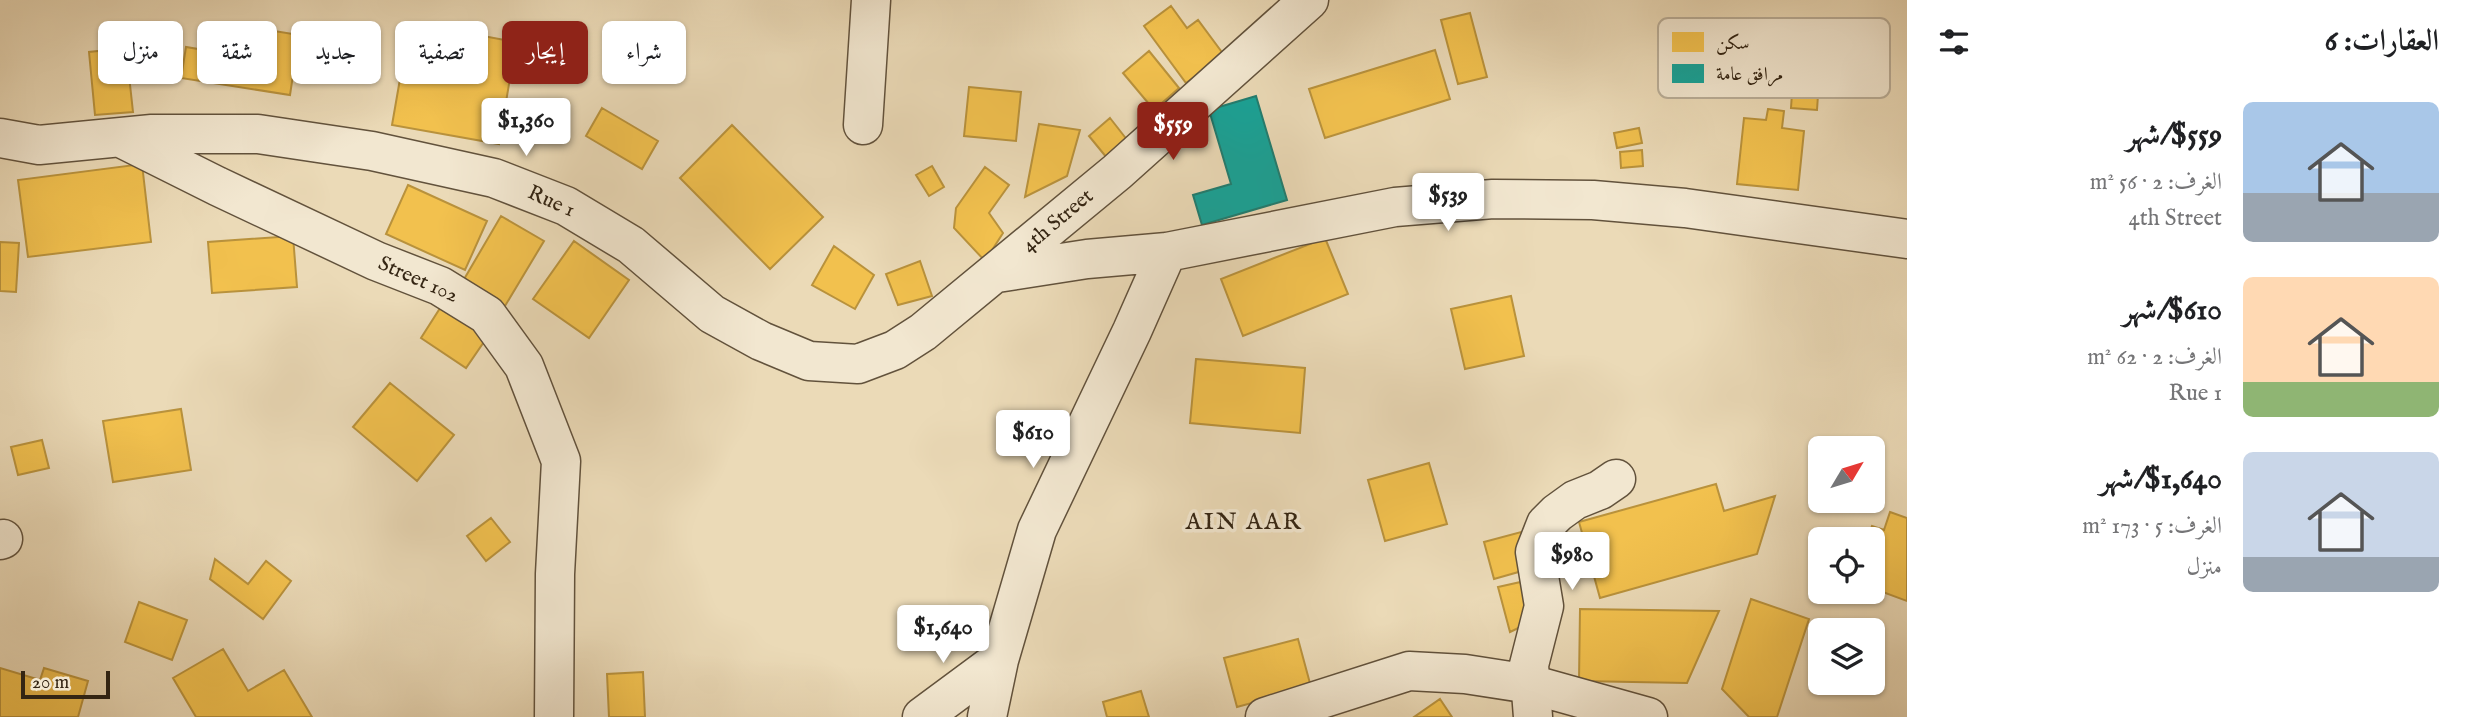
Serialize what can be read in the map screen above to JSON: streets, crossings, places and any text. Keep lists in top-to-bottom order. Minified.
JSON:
{"streets":{"street":["Rue 1","4th Street","Street 102"]},"crossings":[["Rue 1","4th Street"],["Rue 1","Street 102"]],"districts":["AIN AAR"],"legend":["سكن","مرافق عامة"],"scale_bar":"20 m","north":"top right","page":{"heading":"العقارات: 6","chip":["شراء","إيجار","تصفية","جديد","شقة","منزل"],"list":[{"name":"$559/شهر","note":"الغرف: 2 · 56 m² · 4th Street"},{"name":"$610/شهر","note":"الغرف: 2 · 62 m² · Rue 1"},{"name":"$1,640/شهر","note":"الغرف: 5 · 173 m² · منزل"}],"price":["$1,360","$559","$539","$610","$980","$1,640"],"scale":"20 m"}}
